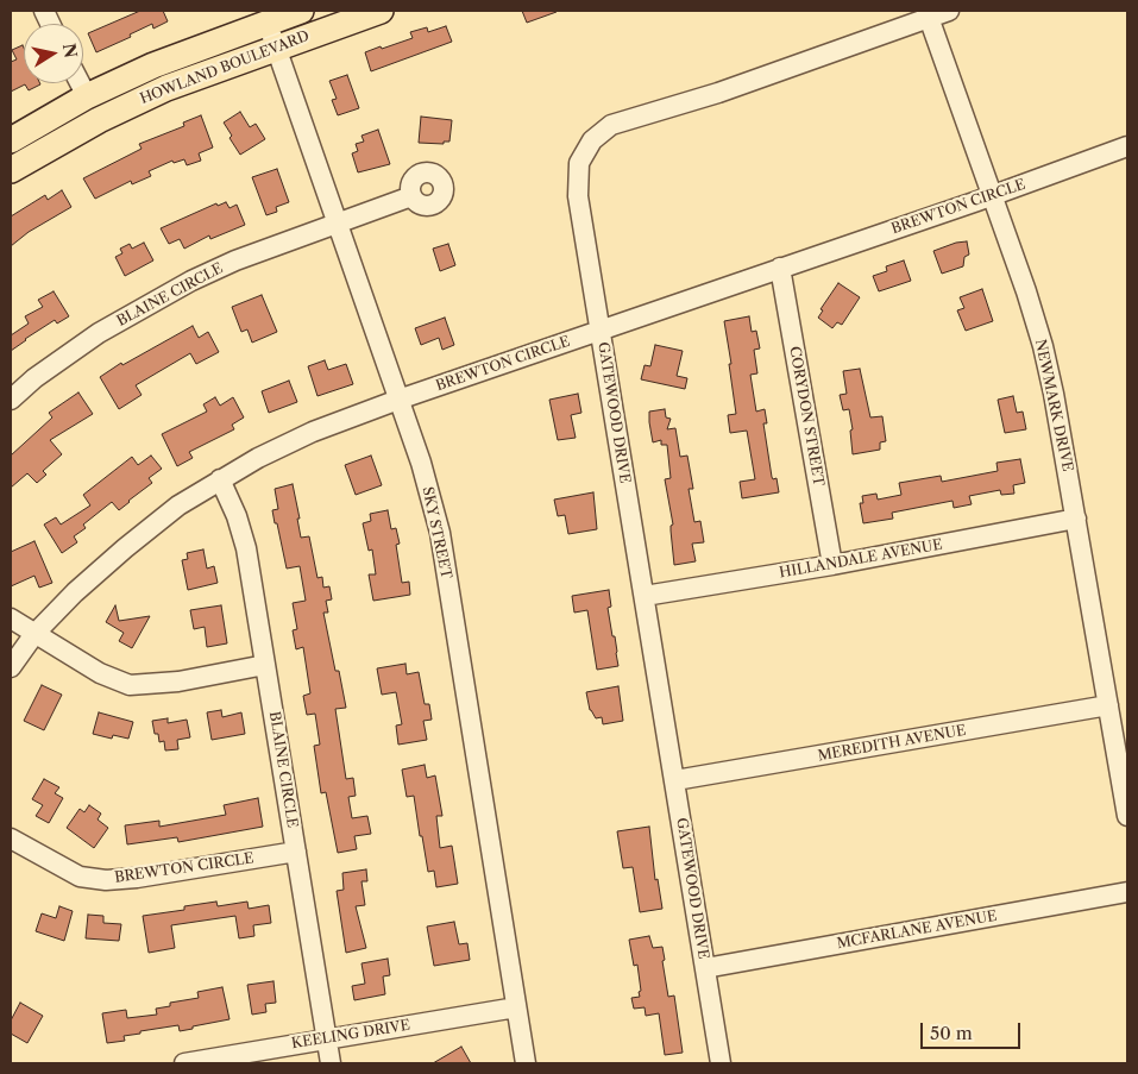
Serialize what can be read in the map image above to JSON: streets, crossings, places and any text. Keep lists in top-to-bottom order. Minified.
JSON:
{"streets":{"main road":["HOWLAND BOULEVARD"],"street":["BREWTON CIRCLE","BLAINE CIRCLE","NEWMARK DRIVE","GATEWOOD DRIVE","CORYDON STREET","SKY STREET","HILLANDALE AVENUE","MEREDITH AVENUE","MCFARLANE AVENUE","KEELING DRIVE"]},"crossings":[["HOWLAND BOULEVARD","SKY STREET"],["BREWTON CIRCLE","BLAINE CIRCLE"],["BREWTON CIRCLE","NEWMARK DRIVE"],["BREWTON CIRCLE","GATEWOOD DRIVE"],["BREWTON CIRCLE","CORYDON STREET"],["BREWTON CIRCLE","SKY STREET"],["BLAINE CIRCLE","SKY STREET"],["BLAINE CIRCLE","KEELING DRIVE"],["NEWMARK DRIVE","GATEWOOD DRIVE"],["NEWMARK DRIVE","HILLANDALE AVENUE"],["NEWMARK DRIVE","MEREDITH AVENUE"],["GATEWOOD DRIVE","HILLANDALE AVENUE"],["GATEWOOD DRIVE","MEREDITH AVENUE"],["GATEWOOD DRIVE","MCFARLANE AVENUE"],["CORYDON STREET","HILLANDALE AVENUE"],["SKY STREET","KEELING DRIVE"]],"scale_bar":"50 m","north":"right"}
